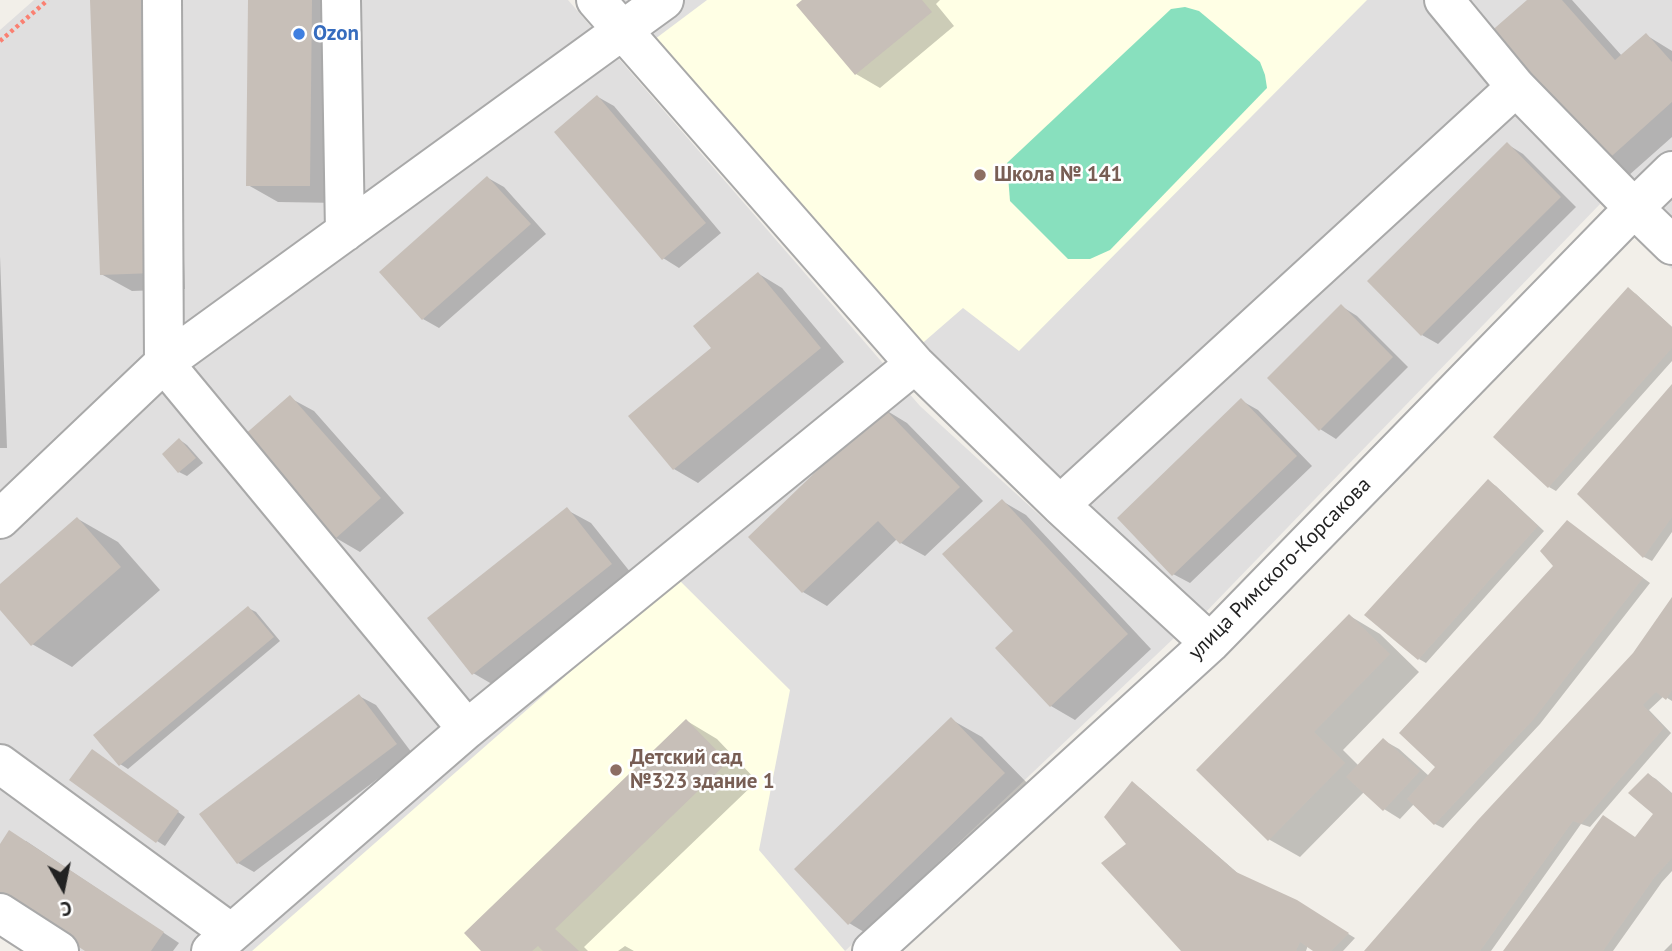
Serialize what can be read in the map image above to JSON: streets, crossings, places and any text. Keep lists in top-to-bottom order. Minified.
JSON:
{"streets":{"street":["улица Римского-Корсакова"]},"places":["Ozon","Школа № 141","Детский сад №323 здание 1"],"north":"bottom"}
